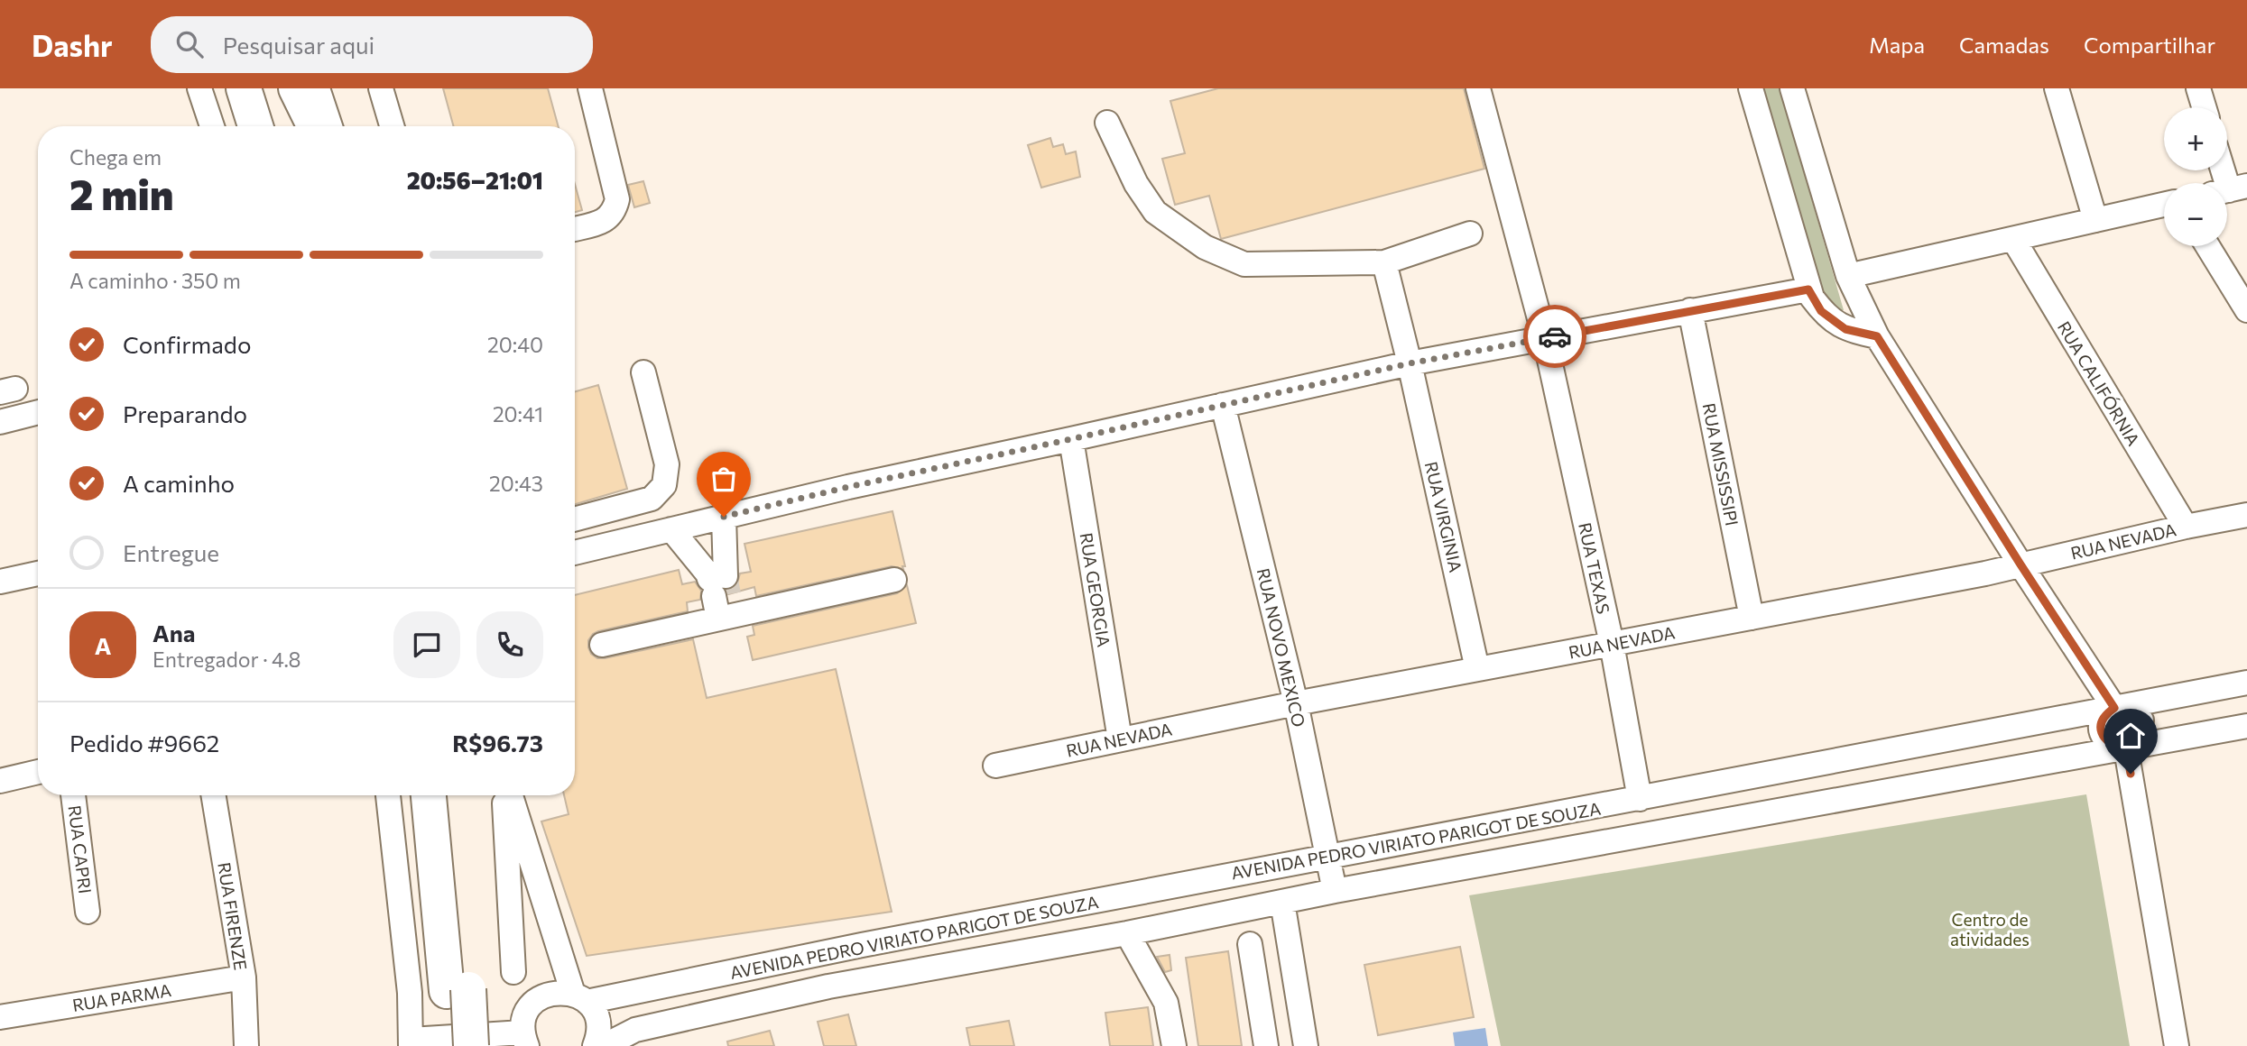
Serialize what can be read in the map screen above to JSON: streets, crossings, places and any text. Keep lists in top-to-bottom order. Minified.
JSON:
{"streets":{"street":["RUA CALIFÓRNIA","RUA MISSISSIPI","RUA VIRGINIA","RUA NEVADA","RUA TEXAS","RUA GEORGIA","RUA NOVO MEXICO","AVENIDA PEDRO VIRIATO PARIGOT DE SOUZA","RUA CAPRI","RUA FIRENZE","RUA PARMA"]},"crossings":[["RUA CALIFÓRNIA","RUA NEVADA"],["RUA MISSISSIPI","RUA NEVADA"],["RUA VIRGINIA","RUA NEVADA"],["RUA NEVADA","RUA TEXAS"],["RUA NEVADA","RUA GEORGIA"],["RUA NEVADA","RUA NOVO MEXICO"],["RUA TEXAS","AVENIDA PEDRO VIRIATO PARIGOT DE SOUZA"],["RUA NOVO MEXICO","AVENIDA PEDRO VIRIATO PARIGOT DE SOUZA"],["RUA FIRENZE","RUA PARMA"]],"parks":["Centro de atividades"],"page":{"header":"Dashr","search":"Pesquisar aqui","nav":["Mapa","Camadas","Compartilhar"],"map_buttons":["+","−"],"heading":["2 min","Chega em","20:56–21:01"],"panel":["Ana","Entregador · 4.8","Pedido #9662","R$96.73"],"bar":"A caminho · 350 m","list":[["Confirmado","20:40"],["Preparando","20:41"],["A caminho","20:43"],"Entregue"],"round":"A"}}
